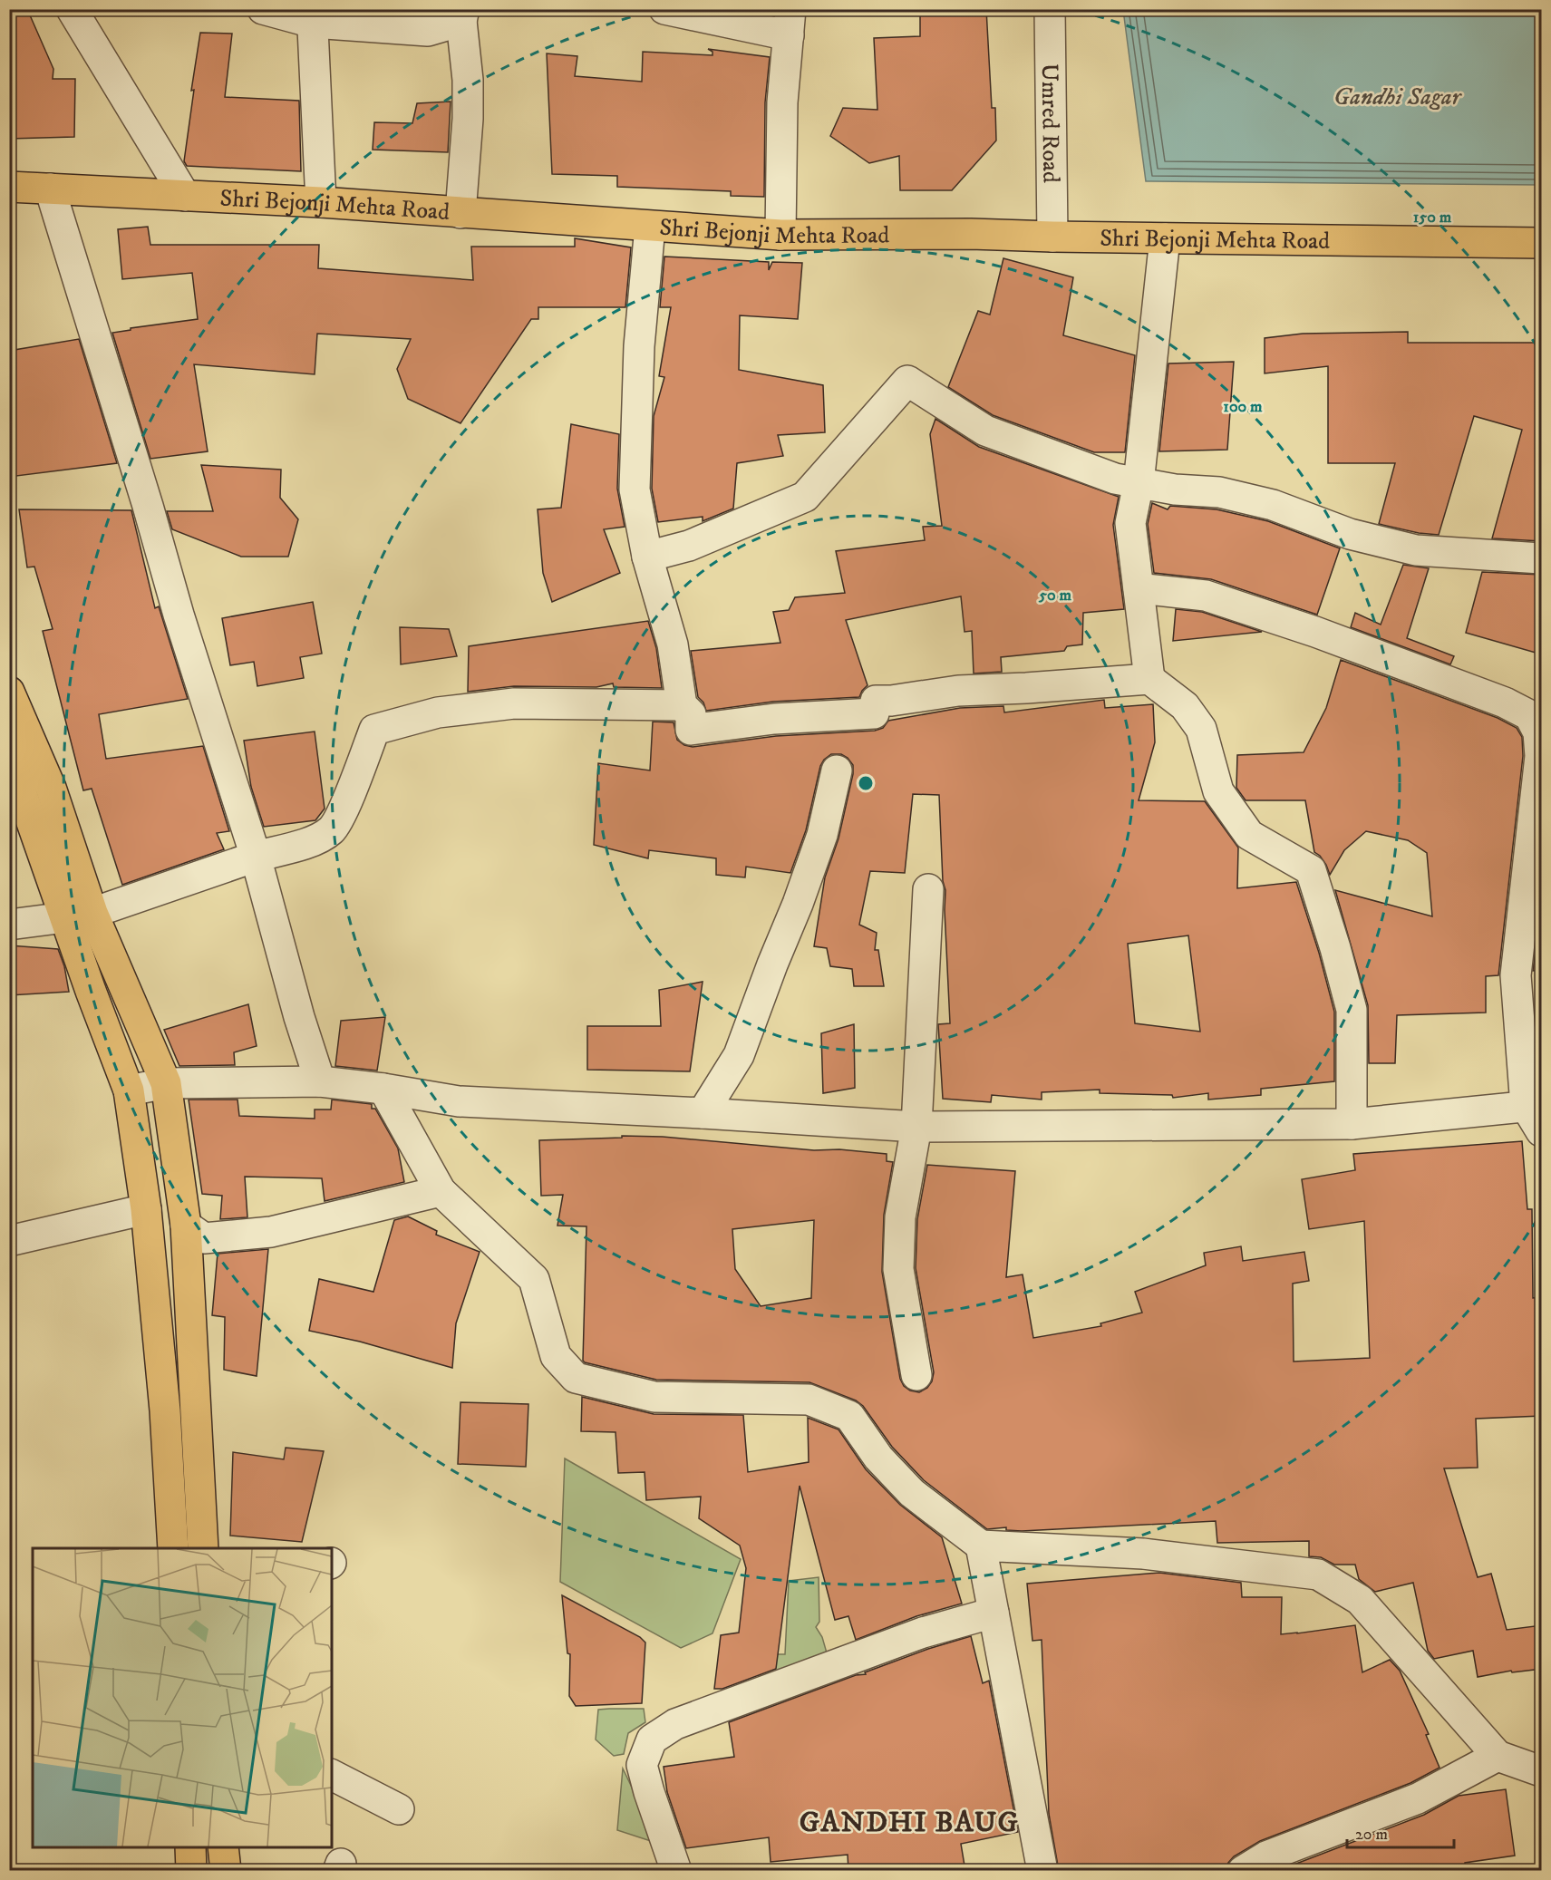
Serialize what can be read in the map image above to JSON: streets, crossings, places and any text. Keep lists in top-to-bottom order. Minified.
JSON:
{"streets":{"main road":["Shri Bejonji Mehta Road"],"street":["Umred Road"]},"crossings":[["Umred Road","Shri Bejonji Mehta Road"]],"districts":["GANDHI BAUG"],"water":["Gandhi Sagar"],"scale_bar":"20 m","rings":["150 m","100 m","50 m"]}
